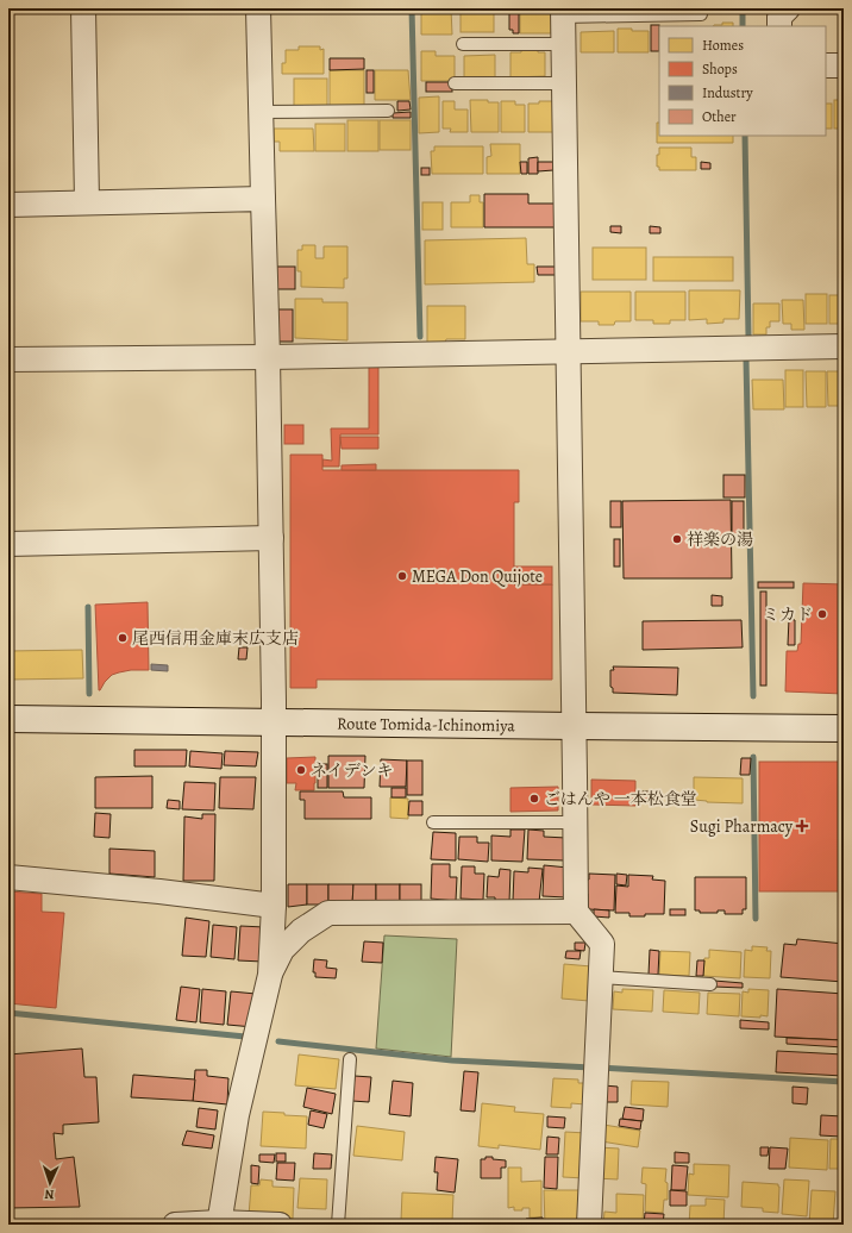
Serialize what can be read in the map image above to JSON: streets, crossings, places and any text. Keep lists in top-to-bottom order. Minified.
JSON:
{"streets":{"main road":["Route Tomida-Ichinomiya"]},"places":{"other":["祥楽の湯","MEGA Don Quijote","ミカド","尾西信用金庫末広支店","ネイデンキ","ごはんや 一本松食堂"],"health":["Sugi Pharmacy"]},"legend":["Homes","Shops","Industry","Other"],"north":"bottom"}
